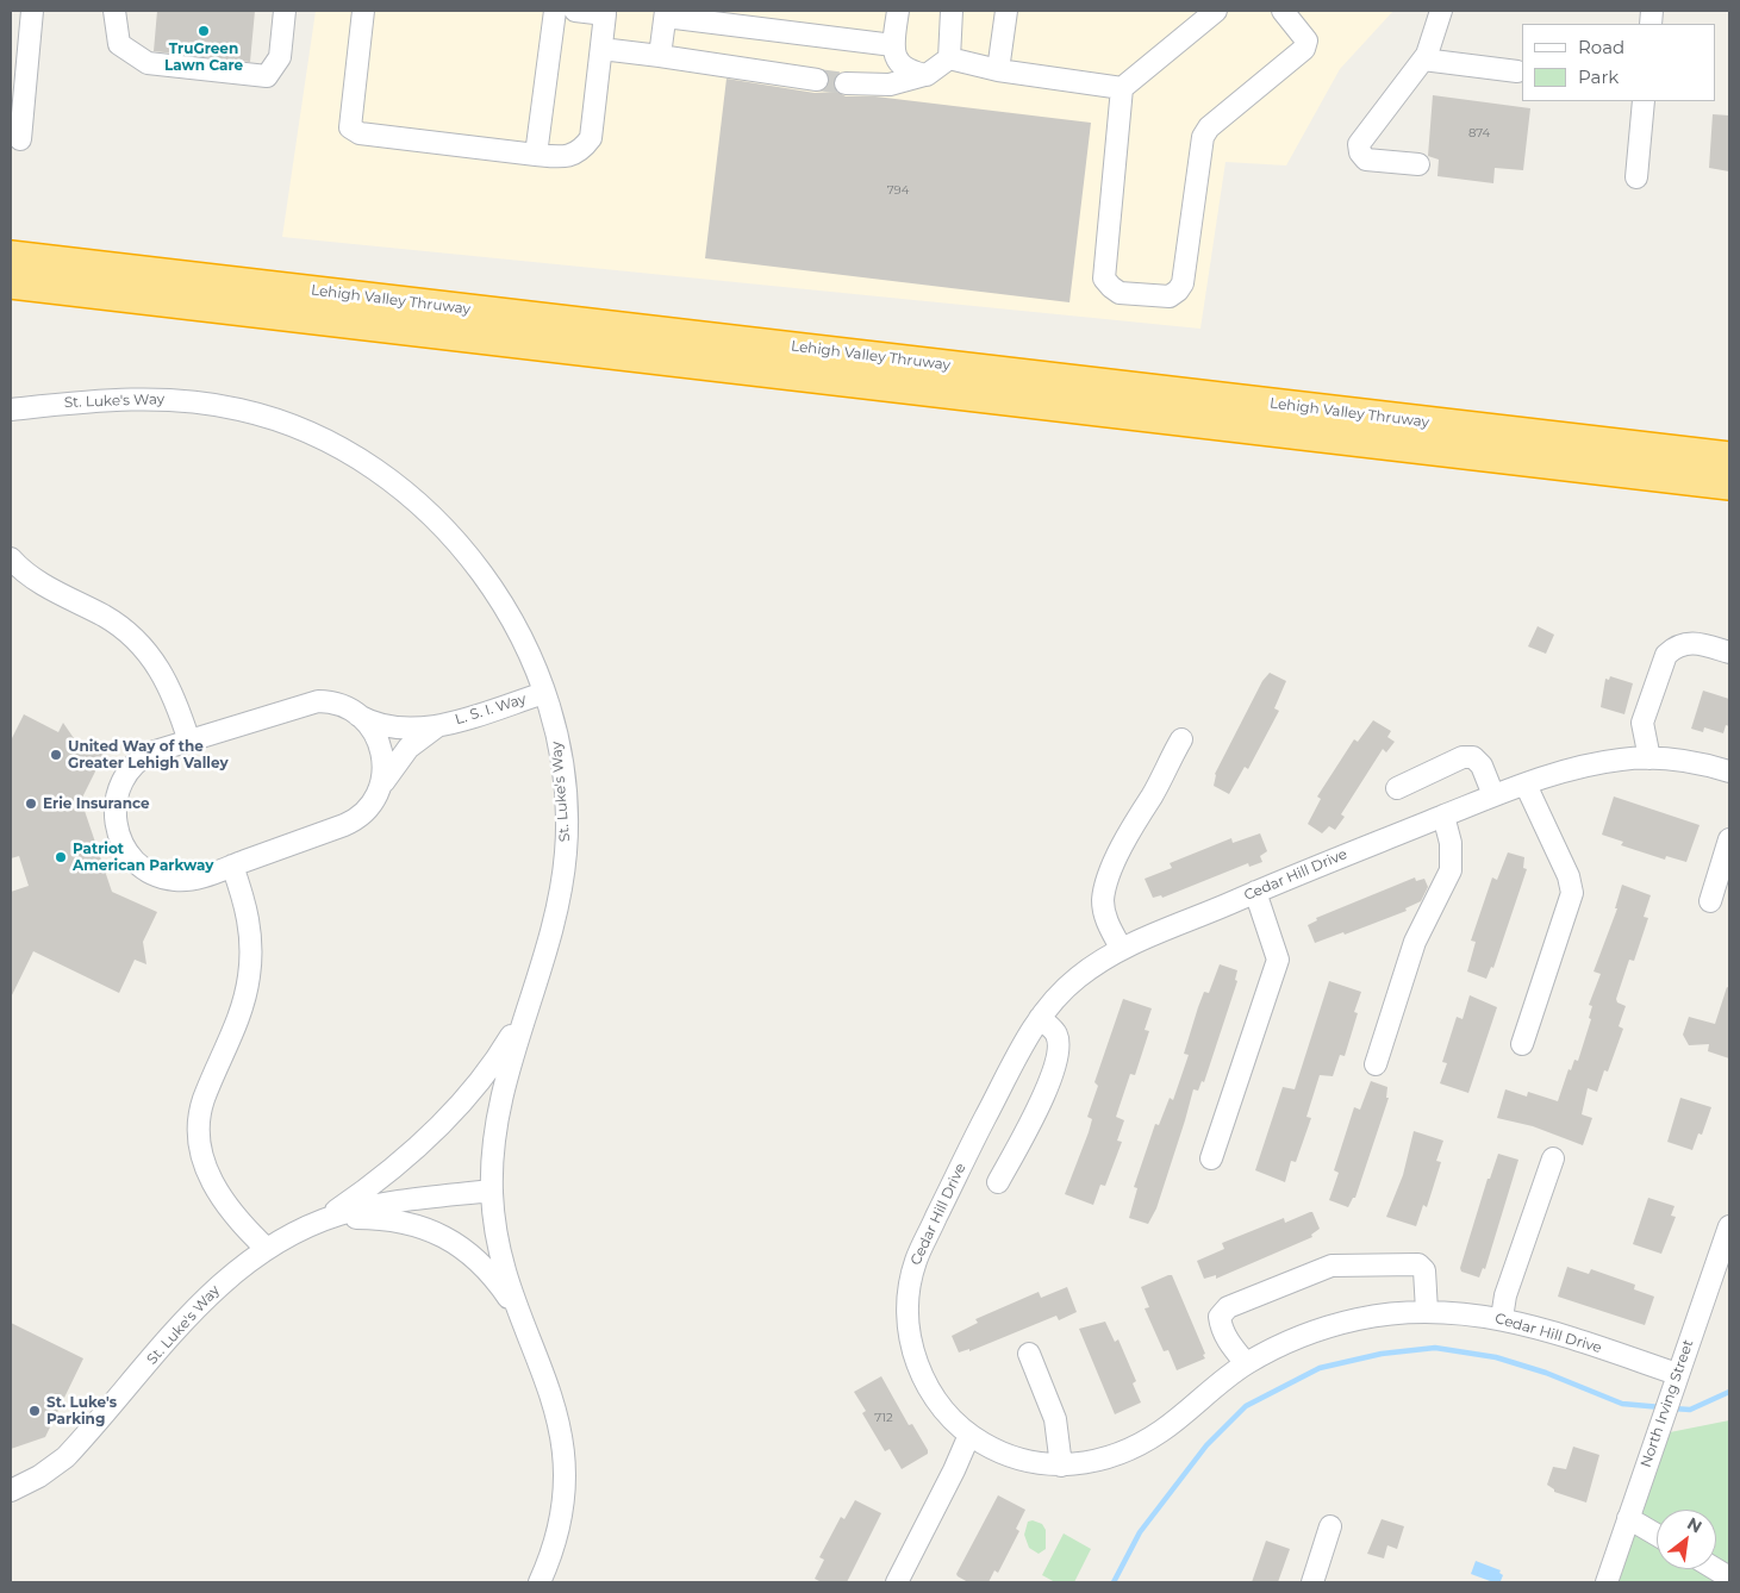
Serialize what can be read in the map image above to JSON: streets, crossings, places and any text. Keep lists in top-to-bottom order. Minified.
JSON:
{"streets":{"highway":["Lehigh Valley Thruway"],"street":["St. Luke's Way","L. S. I. Way","Cedar Hill Drive","North Irving Street"]},"crossings":[["St. Luke's Way","L. S. I. Way"],["Cedar Hill Drive","North Irving Street"]],"places":["TruGreen Lawn Care","United Way of the Greater Lehigh Valley","Erie Insurance","Patriot American Parkway","St. Luke's Parking"],"house_numbers":["874","794","712"],"legend":["Road","Park"],"north":"top right"}
